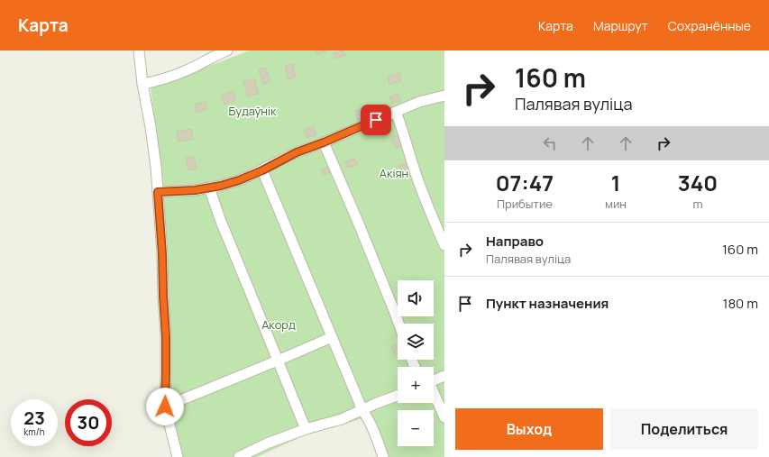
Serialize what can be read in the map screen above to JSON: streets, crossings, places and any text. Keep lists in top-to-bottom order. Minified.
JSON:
{"parks":["Будаўнік","Акіян","Акорд"],"page":{"header":"Карта","nav":["Карта","Маршрут","Сохранённые"],"turn":["160 m","Палявая вуліца"],"eta":["07:47","Прибытие","1","мин","340","m"],"list":[{"name":"Направо","note":"Палявая вуліца","value":"160 m"},{"name":"Пункт назначения","value":"180 m"}],"map_buttons":["+","−"],"speed":"23 km/h","limit":"30","buttons":["Выход","Поделиться"]}}
